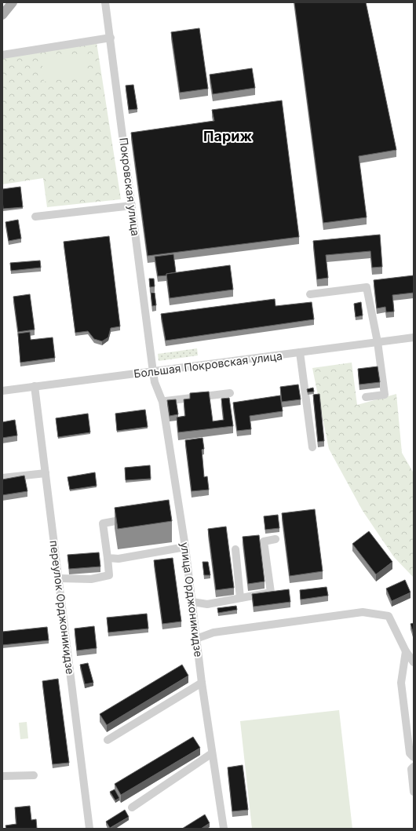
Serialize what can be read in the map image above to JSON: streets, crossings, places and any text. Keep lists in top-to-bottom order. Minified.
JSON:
{"streets":{"street":["Покровская улица","Большая Покровская улица","улица Орджоникидзе","переулок Орджоникидзе"]},"crossings":[["Покровская улица","Большая Покровская улица"],["Покровская улица","улица Орджоникидзе"],["Большая Покровская улица","улица Орджоникидзе"],["Большая Покровская улица","переулок Орджоникидзе"]],"districts":["Париж"]}
